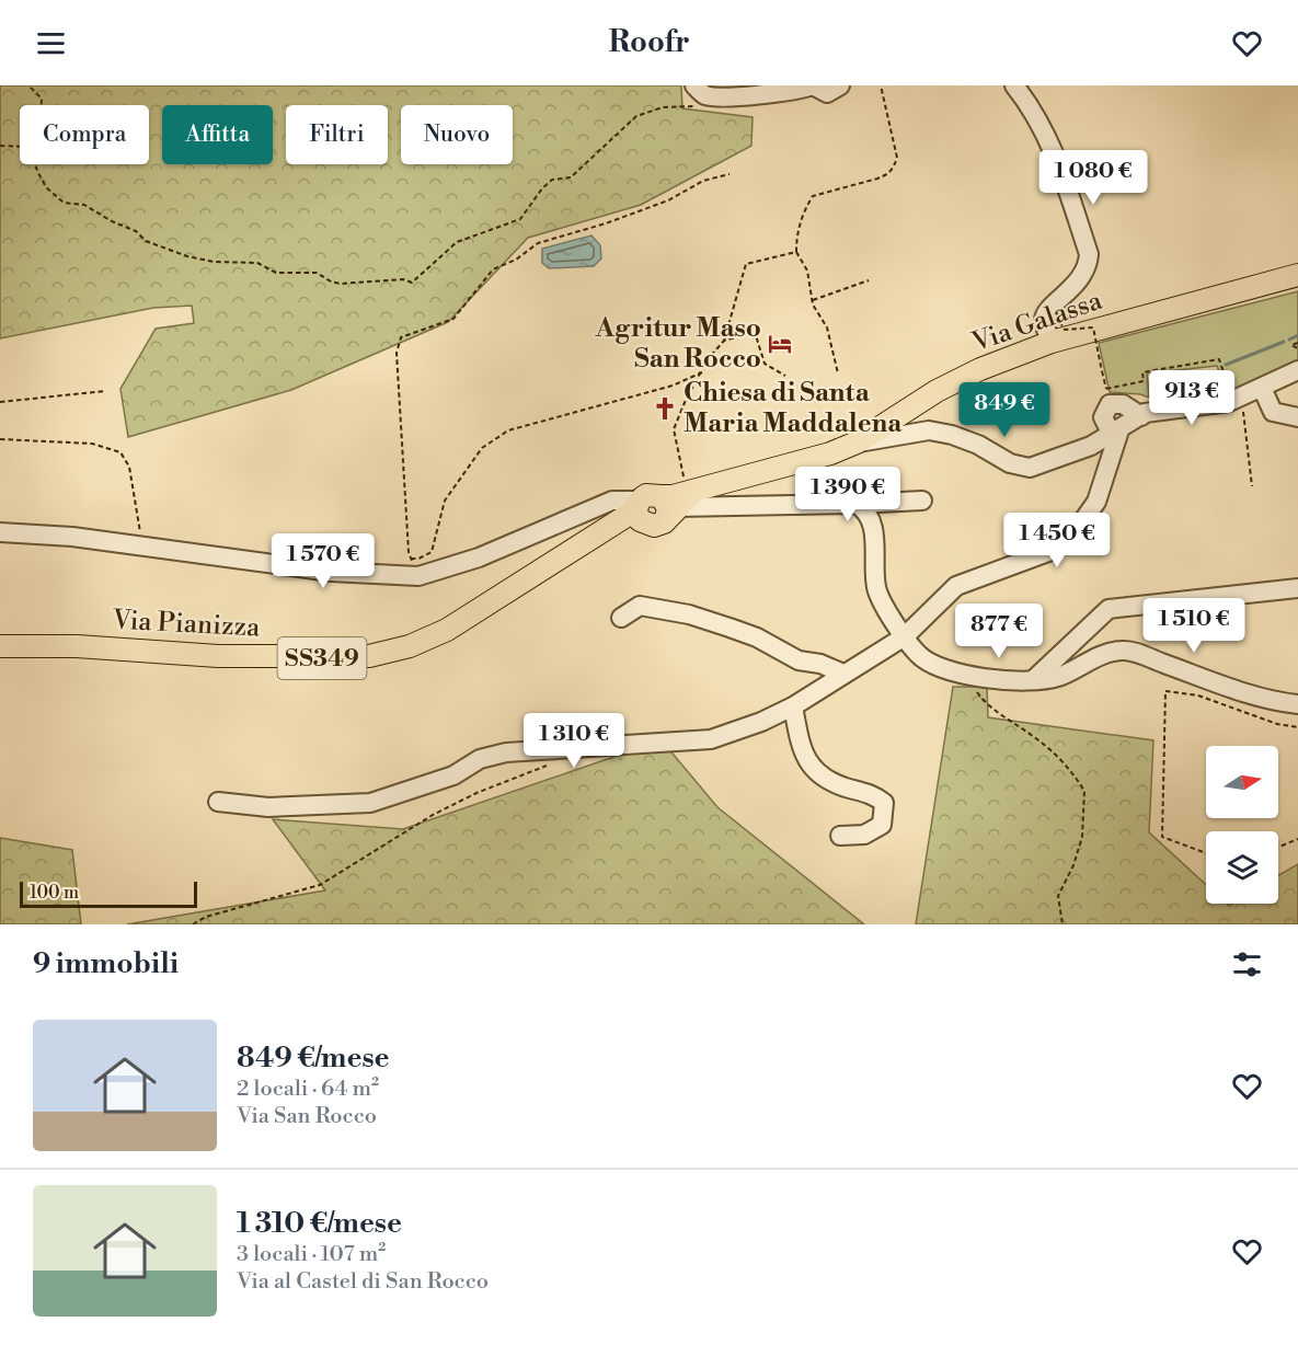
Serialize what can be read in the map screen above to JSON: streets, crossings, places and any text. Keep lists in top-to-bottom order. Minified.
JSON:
{"streets":{"main road":["Via Galassa","Via Pianizza","SS349"]},"crossings":[["Via Galassa","Via Pianizza"]],"places":{"hotel":["Agritur Maso San Rocco"],"church":["Chiesa di Santa Maria Maddalena"]},"scale_bar":"100 m","north":"right","page":{"header":"Roofr","chip":["Compra","Affitta","Filtri","Nuovo"],"price":["1 080 €","913 €","849 €","1 390 €","1 450 €","1 570 €","1 510 €","877 €","1 310 €"],"scale":"100 m","heading":"9 immobili","list":[{"name":"849 €/mese","note":"2 locali · 64 m² · Via San Rocco"},{"name":"1 310 €/mese","note":"3 locali · 107 m² · Via al Castel di San Rocco"}]}}
